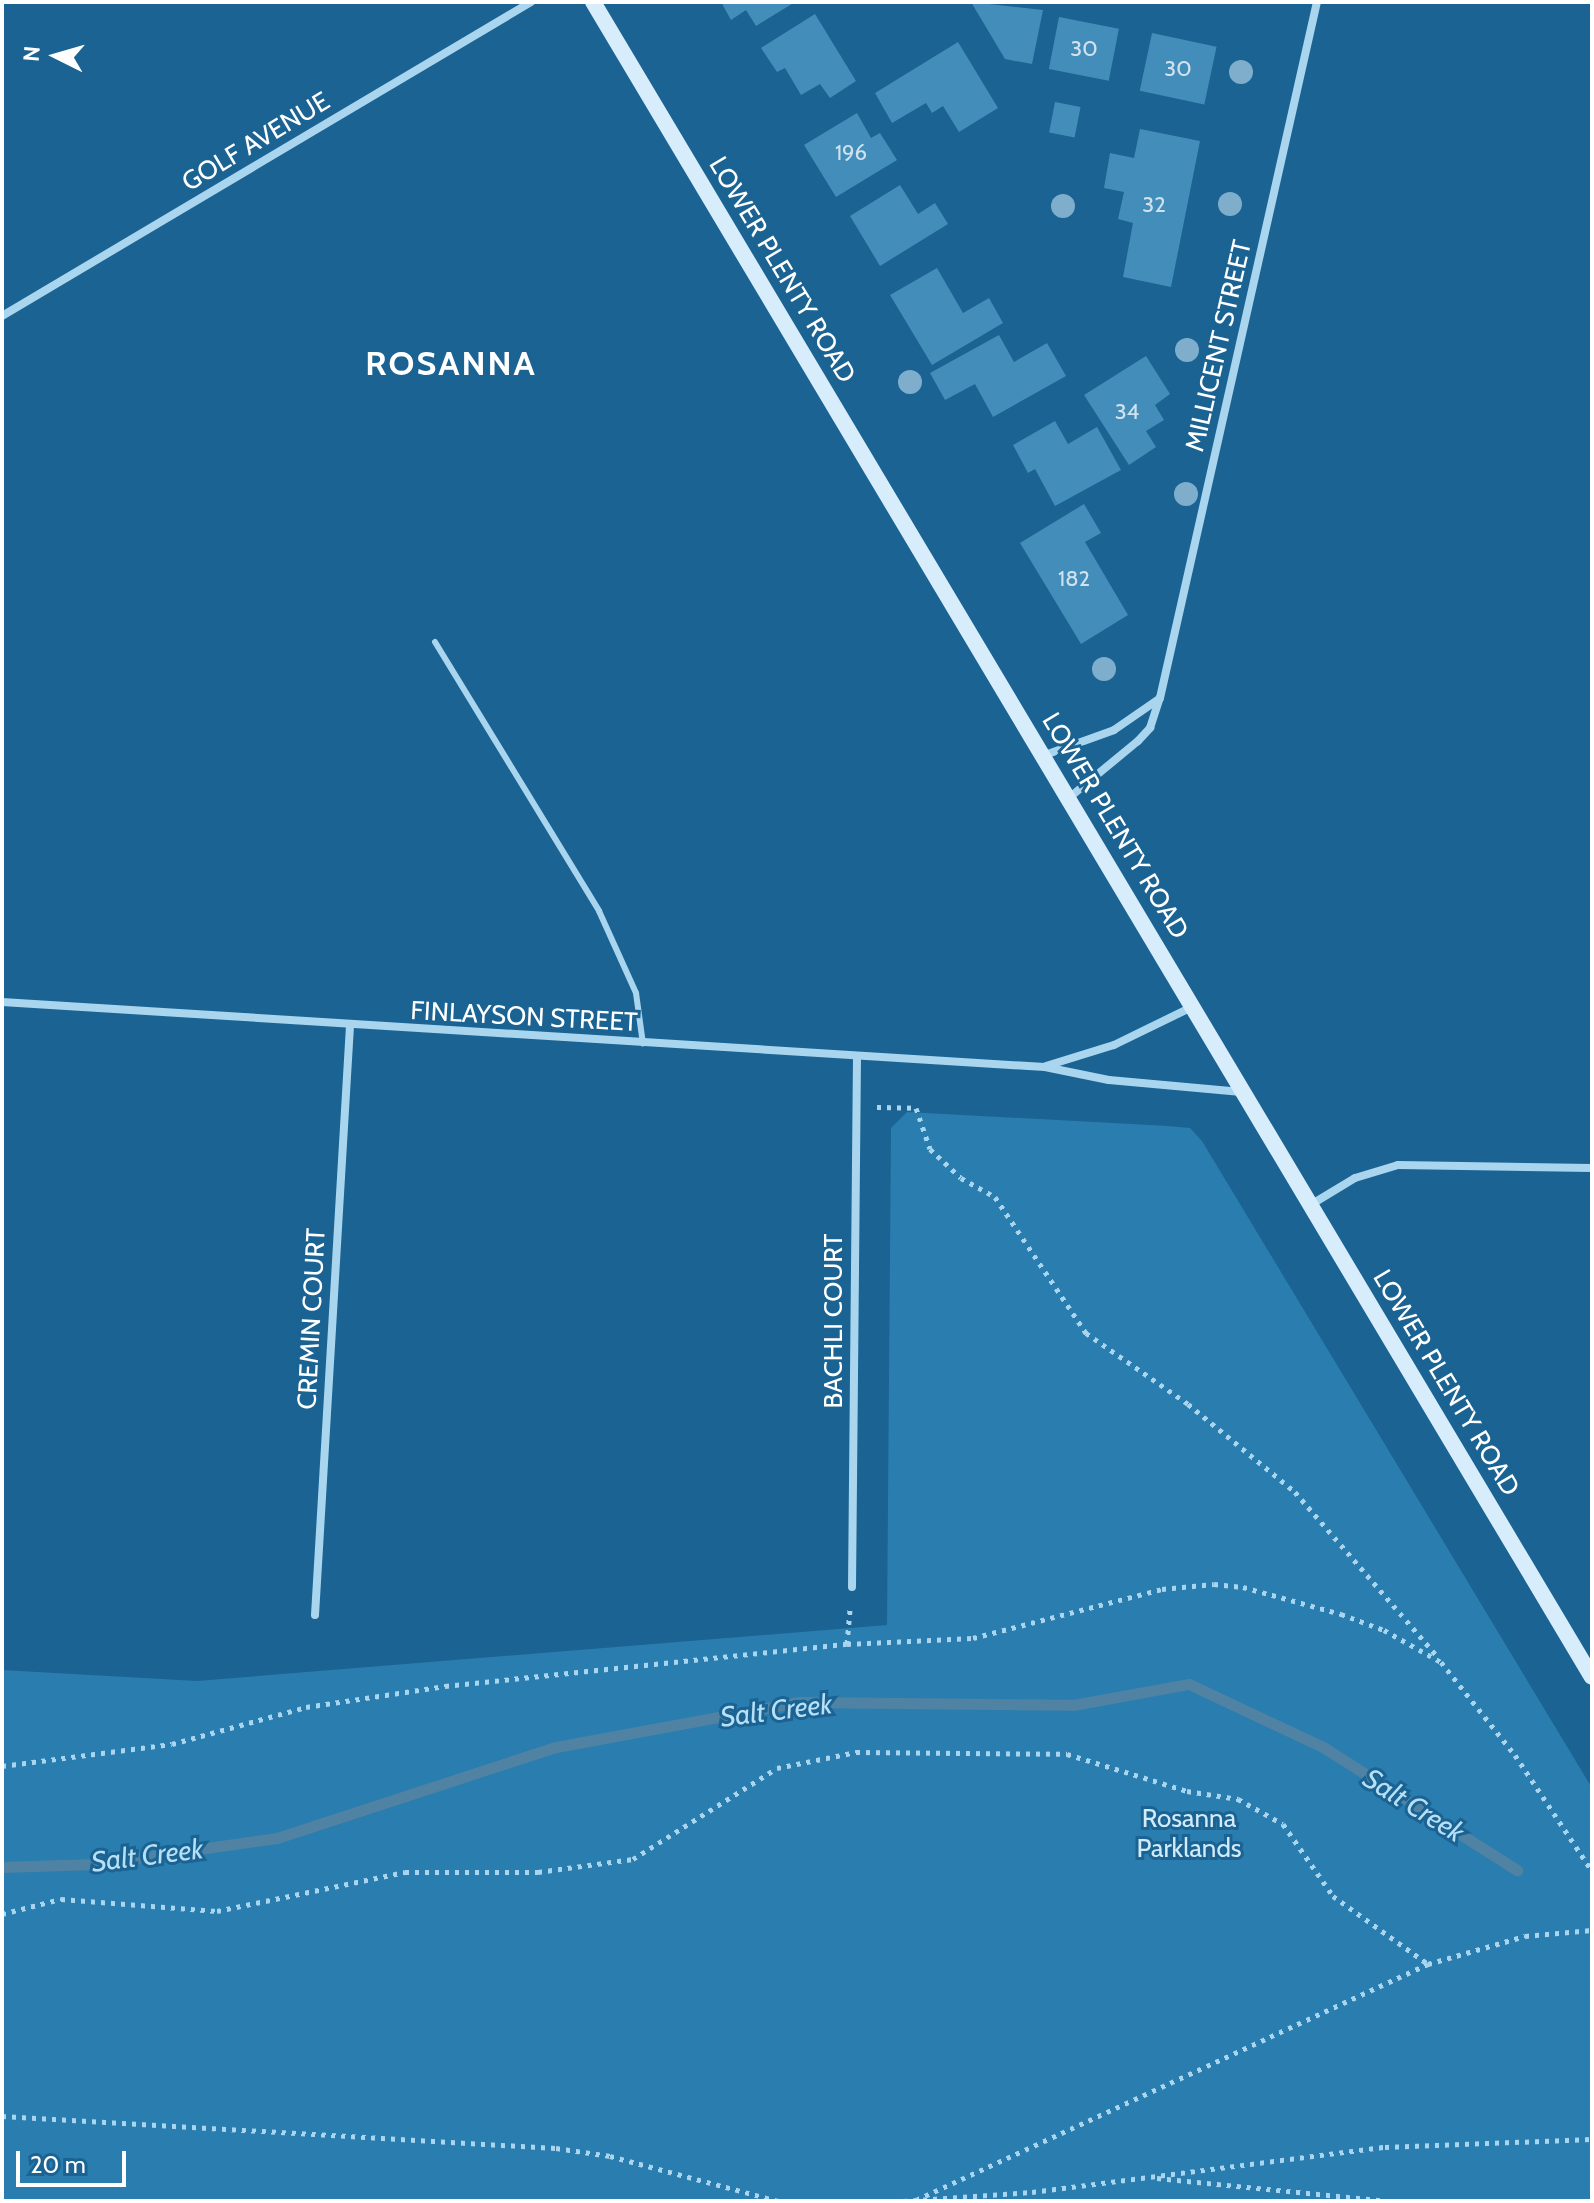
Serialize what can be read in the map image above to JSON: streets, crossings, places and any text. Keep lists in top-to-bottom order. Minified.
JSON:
{"streets":{"main road":["LOWER PLENTY ROAD"],"street":["GOLF AVENUE","MILLICENT STREET","FINLAYSON STREET","CREMIN COURT","BACHLI COURT"]},"crossings":[["LOWER PLENTY ROAD","MILLICENT STREET"],["LOWER PLENTY ROAD","FINLAYSON STREET"],["FINLAYSON STREET","CREMIN COURT"],["FINLAYSON STREET","BACHLI COURT"]],"districts":["ROSANNA"],"water":["Salt Creek"],"parks":["Rosanna Parklands"],"house_numbers":["30","30","196","32","34","182"],"scale_bar":"20 m","north":"left"}
